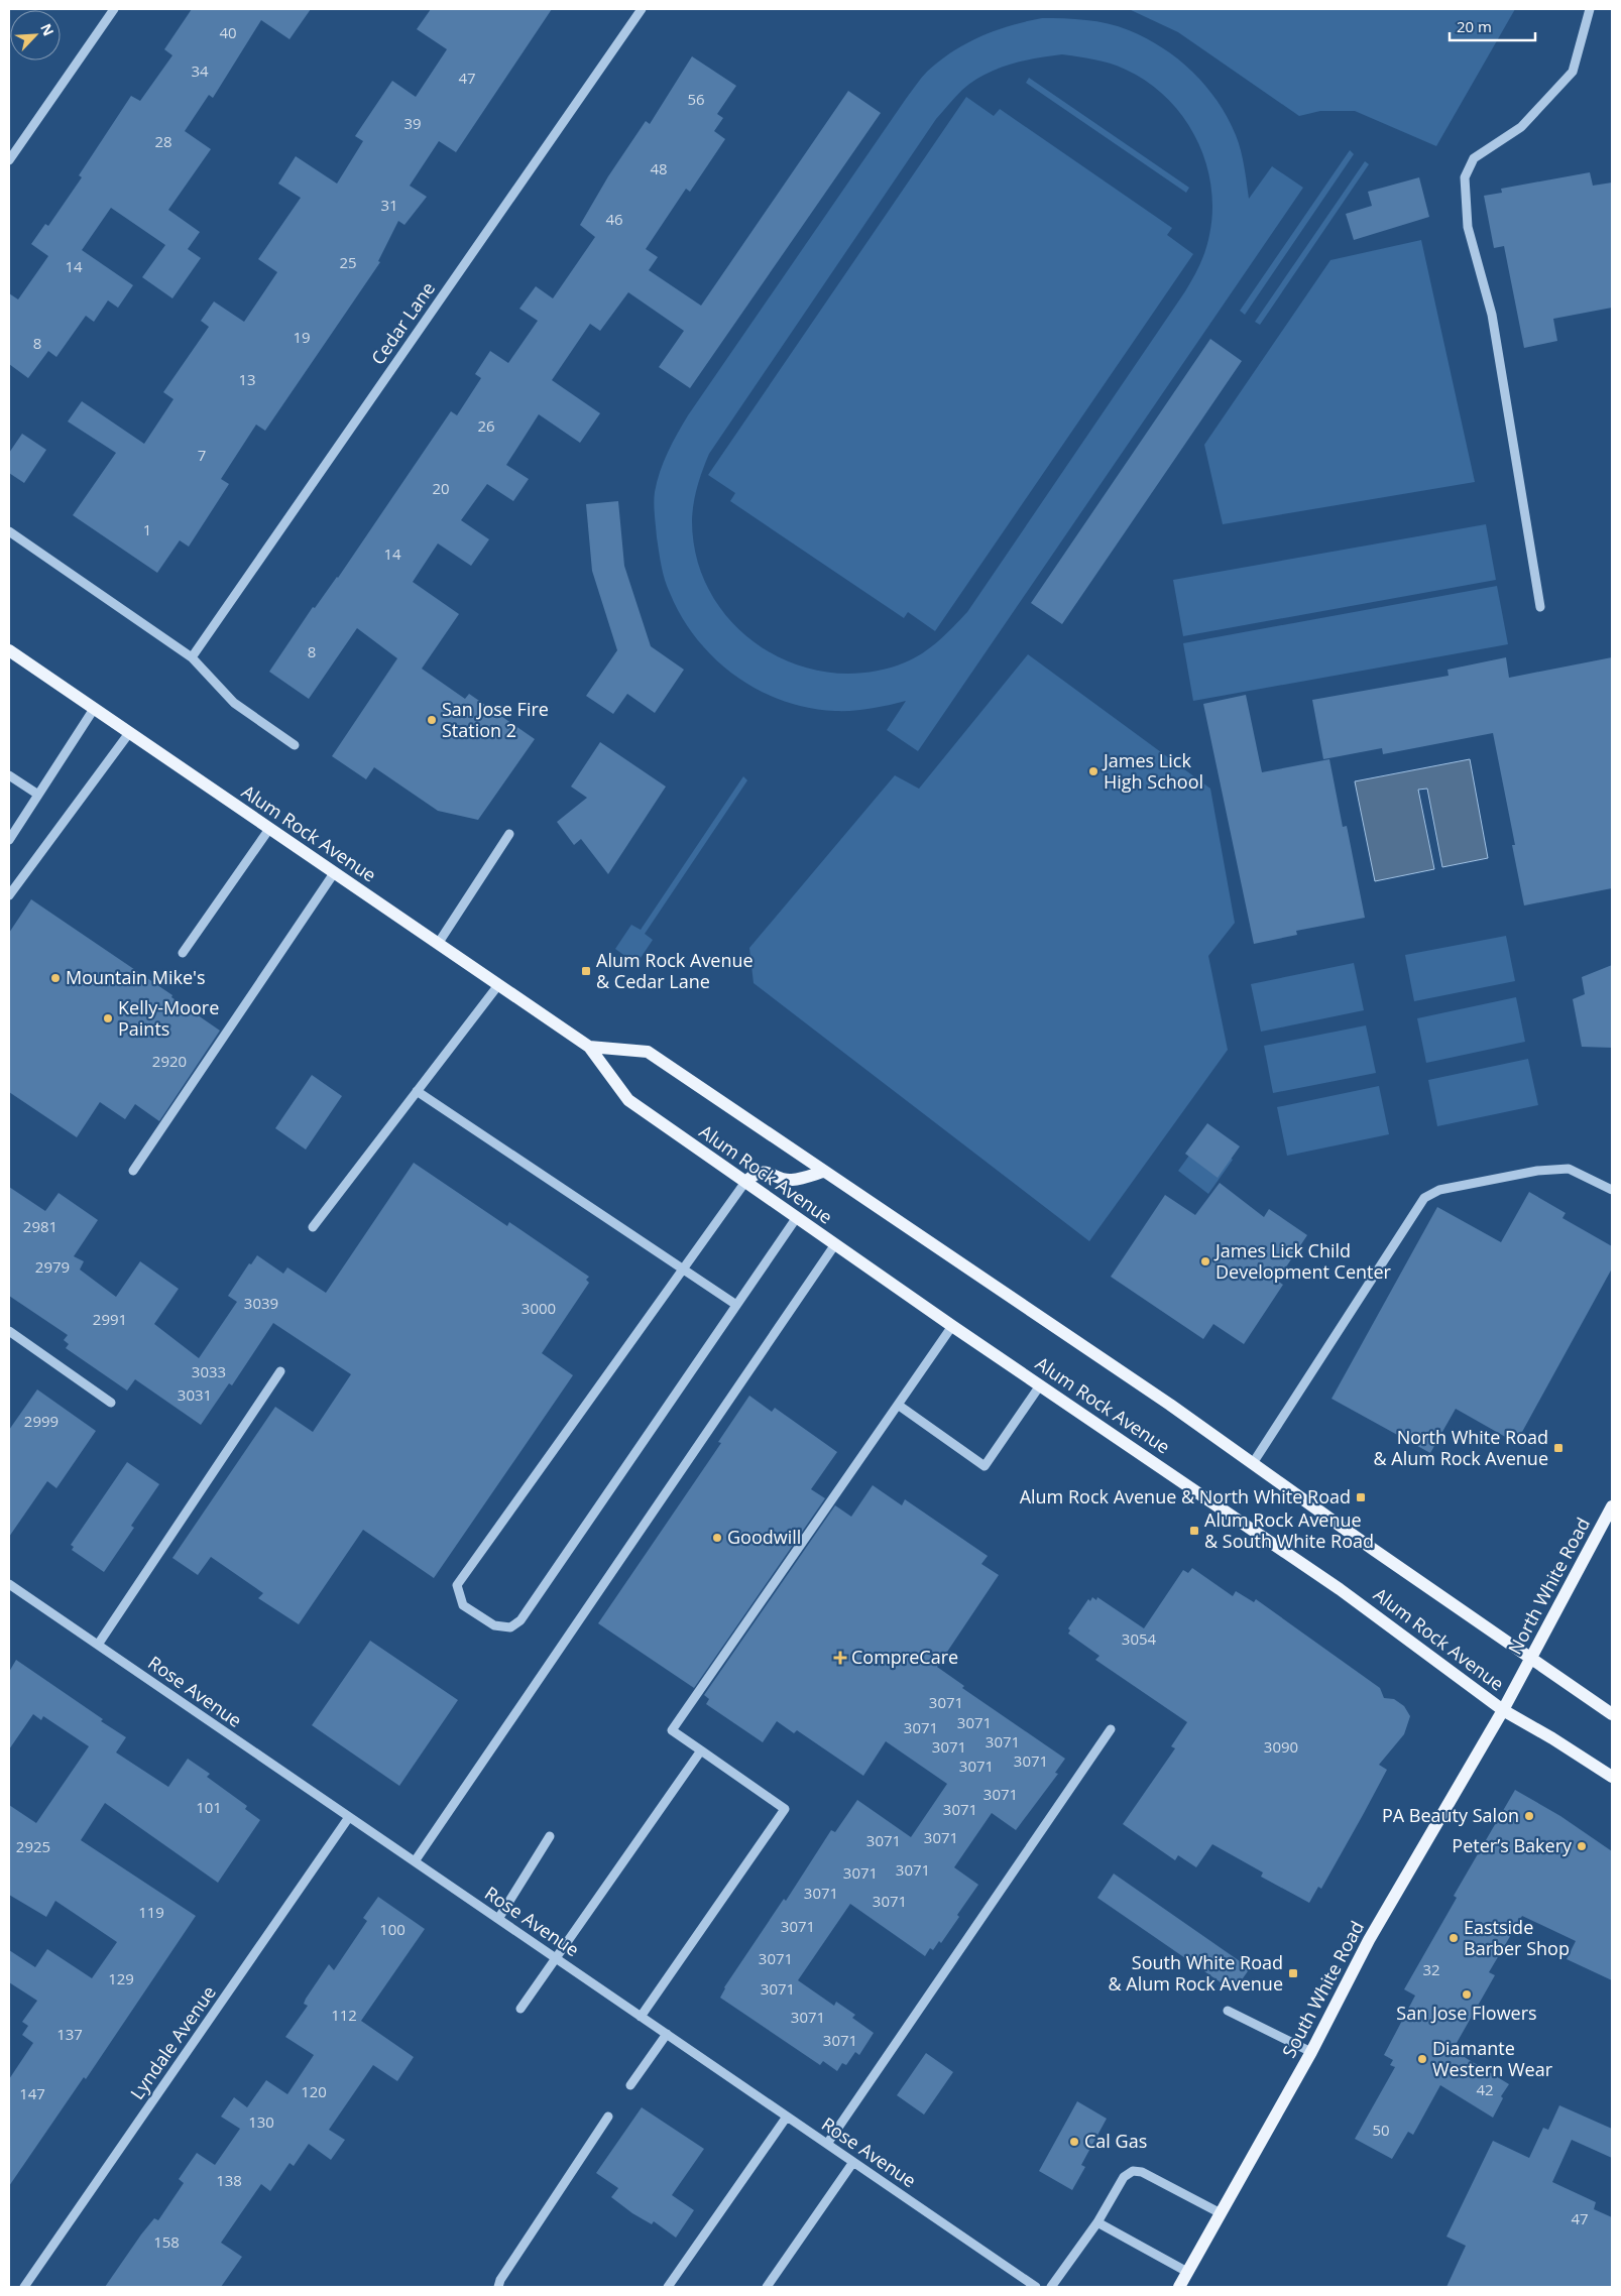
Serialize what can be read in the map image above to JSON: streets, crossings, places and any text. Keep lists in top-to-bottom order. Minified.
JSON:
{"streets":{"main road":["Alum Rock Avenue","North White Road","South White Road"],"street":["Cedar Lane","Rose Avenue","Lyndale Avenue"]},"crossings":[["Alum Rock Avenue","North White Road"],["Alum Rock Avenue","South White Road"],["North White Road","South White Road"],["Rose Avenue","Lyndale Avenue"]],"places":{"other":["San Jose Fire Station 2","James Lick High School","Mountain Mike's","Kelly-Moore Paints","James Lick Child Development Center","Goodwill","PA Beauty Salon","Peter’s Bakery","Eastside Barber Shop","San Jose Flowers","Diamante Western Wear","Cal Gas"],"transit":["Alum Rock Avenue & Cedar Lane","North White Road & Alum Rock Avenue","Alum Rock Avenue & North White Road","Alum Rock Avenue & South White Road","South White Road & Alum Rock Avenue"],"health":["CompreCare"]},"house_numbers":["40","34","47","56","39","28","48","31","46","25","14","19","8","13","26","7","20","1","14","8","2920","2981","2979","3039","3000","2991","3033","3031","2999","3054","3071","3071","3071","3071","3071","3090","3071","3071","3071","101","3071","3071","3071","2925","3071","3071","3071","3071","119","3071","100","3071","32","129","3071","112","3071","137","3071","42","120","147","130","50","138","47","158"],"scale_bar":"20 m","north":"top right"}
